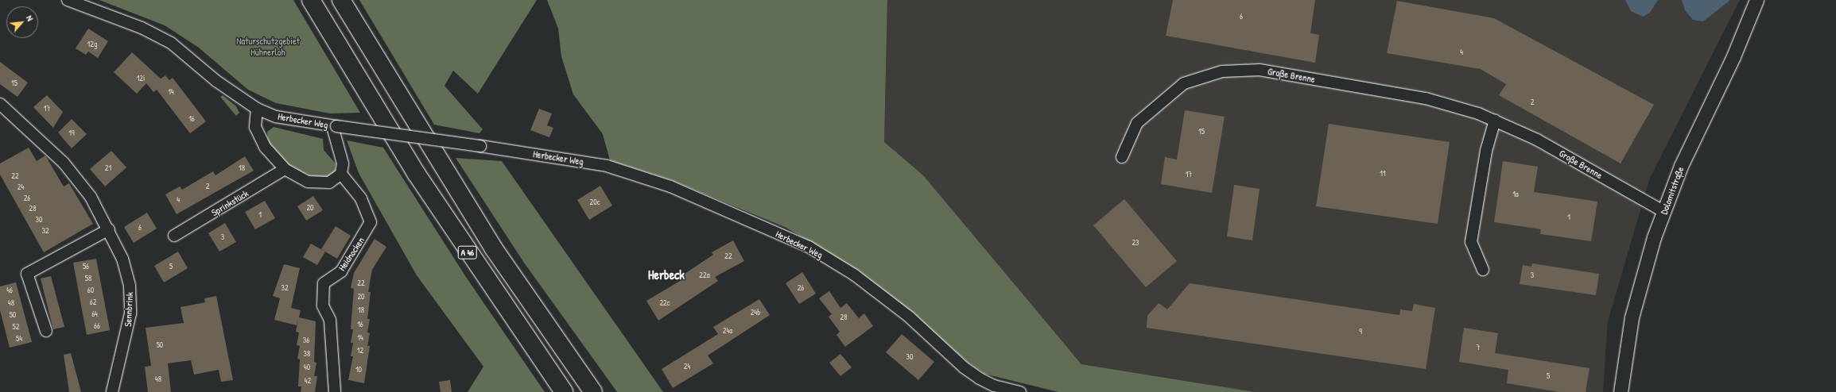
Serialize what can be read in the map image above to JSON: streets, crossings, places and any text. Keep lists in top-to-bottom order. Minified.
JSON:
{"streets":{"highway":["A 46"],"street":["Große Brenne","Herbecker Weg","Dolomitstraße","Sprinkstück","Heidnocken","Sennbrink"]},"crossings":[["Große Brenne","Dolomitstraße"]],"districts":["Herbeck"],"parks":["Naturschutzgebiet Hühnerloh"],"house_numbers":["6","12g","4","12i","15","14","2","17","16","15","19","21","18","11","17","22","2","24","1a","26","4","20c","20","28","1","1","30","6","32","3","23","22","56","5","22a","3","58","22","32","26","46","60","20","62","48","22c","18","24b","64","50","28","16","66","52","24a","9","14","54","36","50","7","12","38","30","24","40","10","5","48","42"],"north":"top right"}
